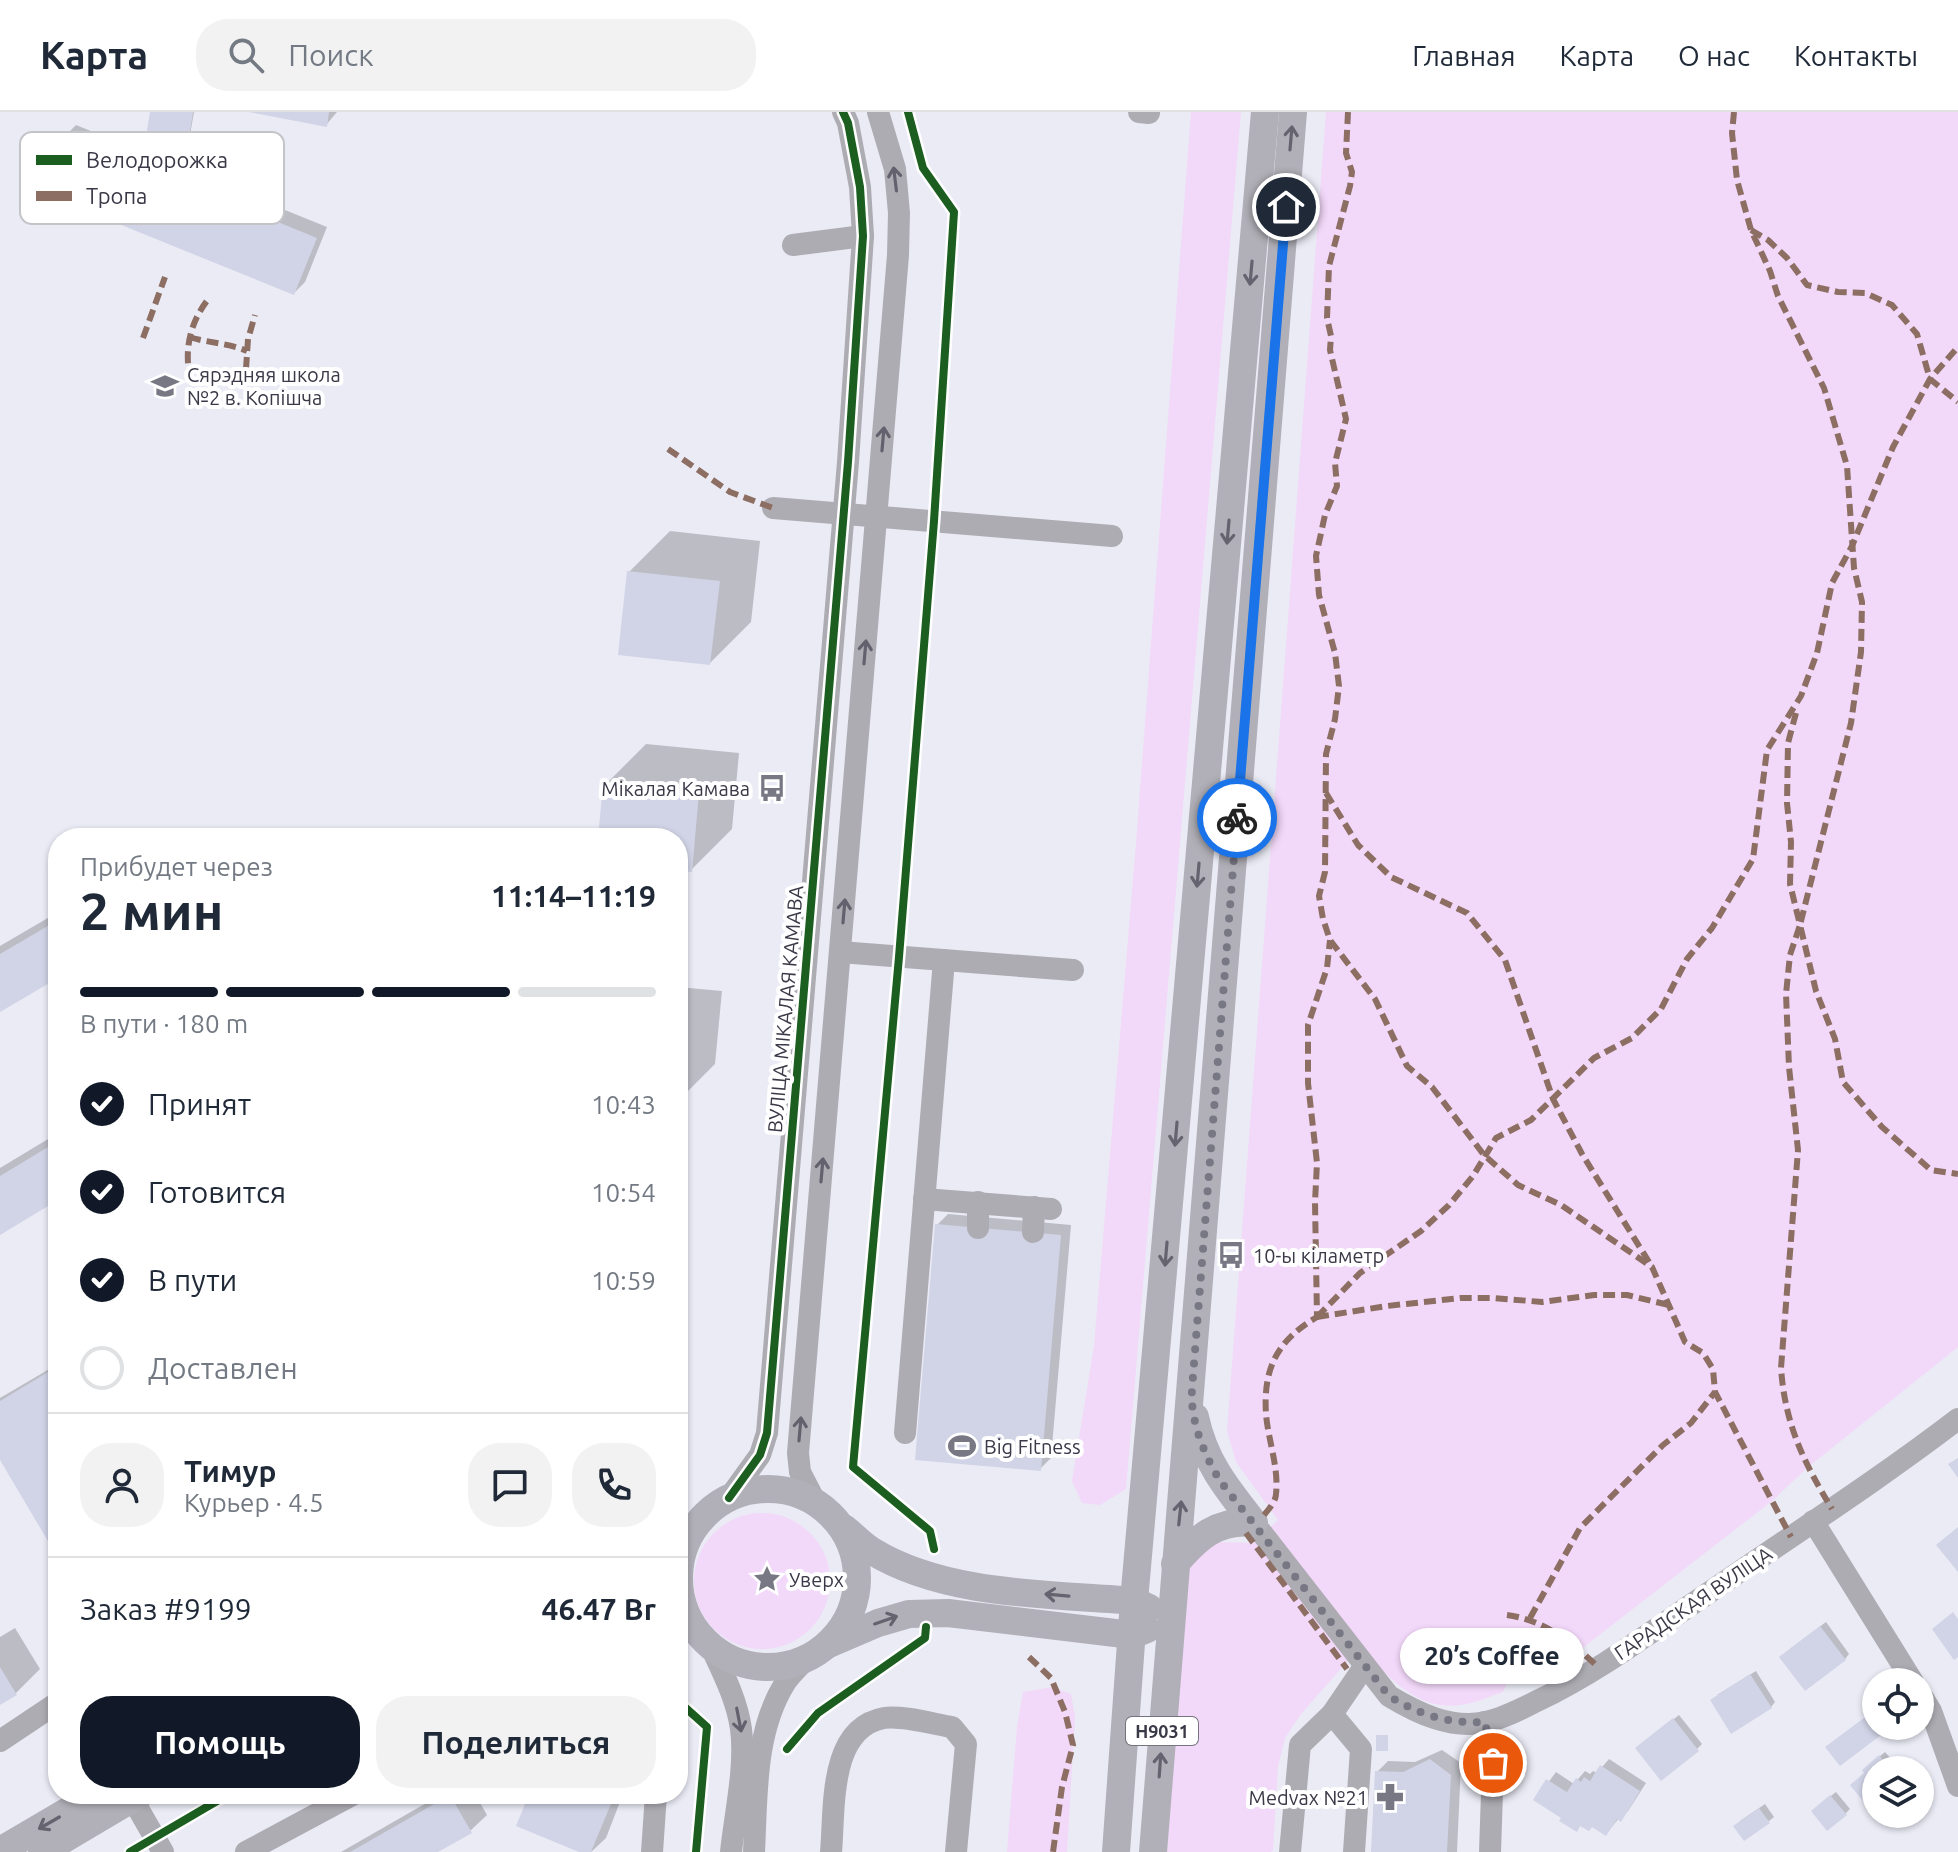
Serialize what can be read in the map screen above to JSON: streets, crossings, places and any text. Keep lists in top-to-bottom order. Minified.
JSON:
{"streets":{"main road":["Н9031"],"street":["ВУЛІЦА МІКАЛАЯ КАМАВА","ГАРАДСКАЯ ВУЛІЦА"]},"places":{"school or university":["Сярэдняя школа №2 в. Копішча"],"bus stop":["Мікалая Камава","10-ы кіламетр"],"sports":["Big Fitness"],"place":["Уверх"],"other":["20’s Coffee"],"pharmacy":["Medvax №21"]},"legend":["Велодорожка","Тропа"],"page":{"header":"Карта","search":"Поиск","nav":["Главная","Карта","О нас","Контакты"],"heading":["2 мин","Прибудет через","11:14–11:19"],"panel":["Тимур","Курьер · 4.5","Заказ #9199","46.47 Br"],"bar":"В пути · 180 m","list":[["Принят","10:43"],["Готовится","10:54"],["В пути","10:59"],"Доставлен"],"bubble":"20’s Coffee","buttons":["Помощь","Поделиться"]}}
